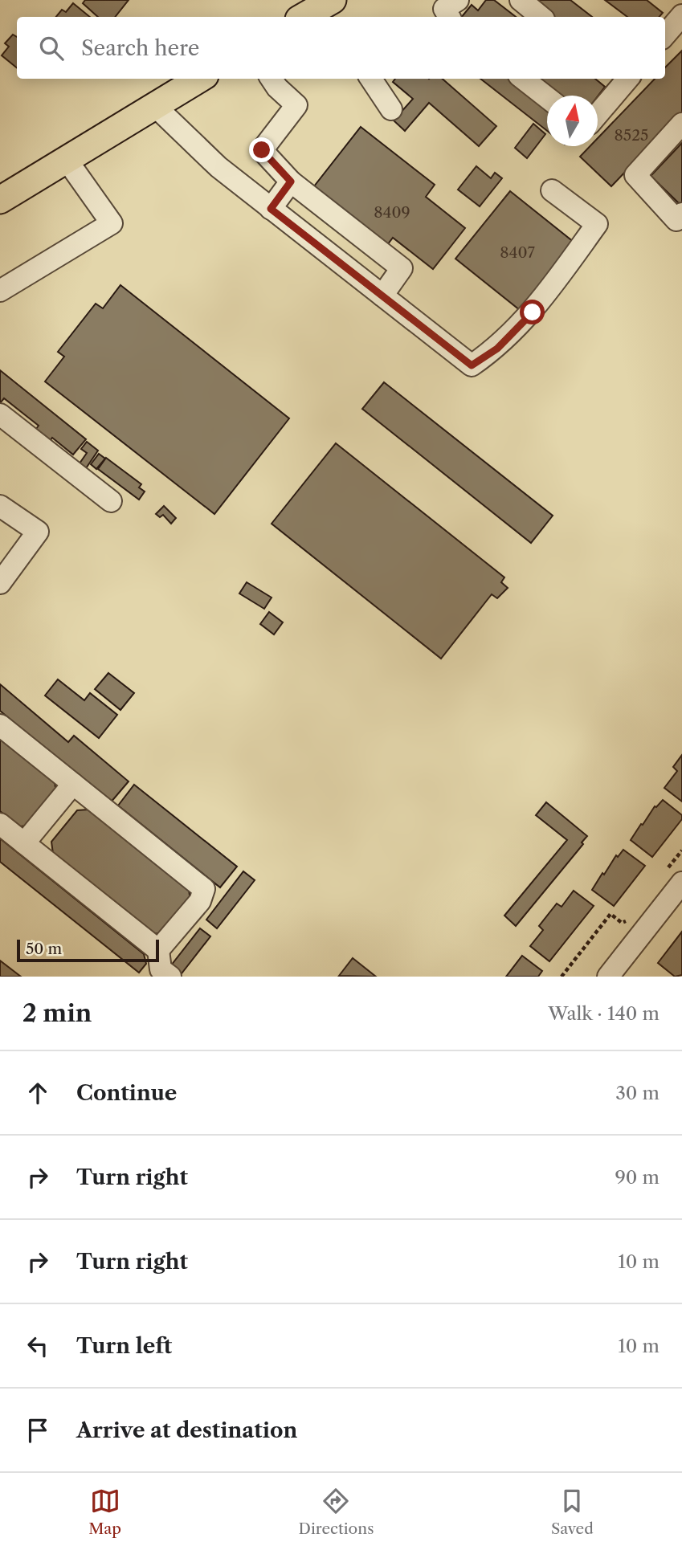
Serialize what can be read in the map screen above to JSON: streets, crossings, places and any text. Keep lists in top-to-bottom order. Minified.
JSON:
{"house_numbers":["8525","8409","8407"],"scale_bar":"50 m","north":"top","page":{"search":"Search here","scale":"50 m","heading":["2 min","Walk · 140 m"],"list":[["Continue","30 m"],["Turn right","90 m"],["Turn right","10 m"],["Turn left","10 m"],"Arrive at destination"],"nav":["Map","Directions","Saved"]}}
